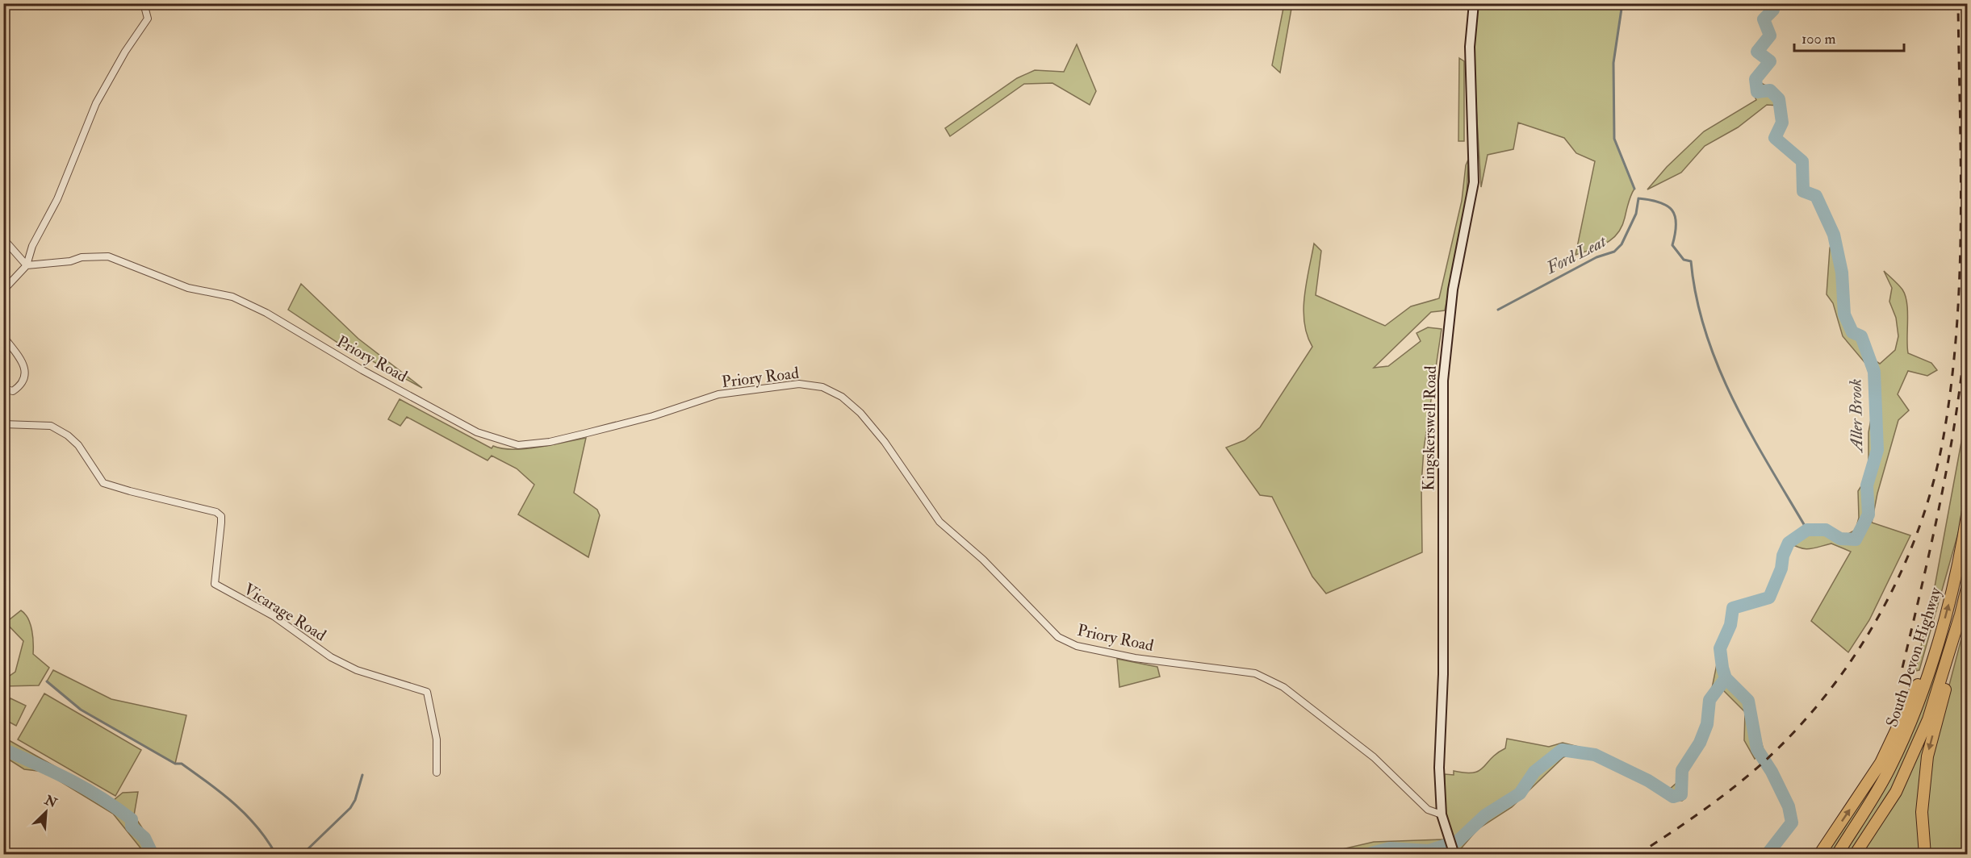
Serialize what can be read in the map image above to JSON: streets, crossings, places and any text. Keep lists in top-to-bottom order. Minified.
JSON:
{"streets":{"highway":["South Devon Highway"],"street":["Priory Road","Kingskerswell Road","Vicarage Road"]},"crossings":[["Priory Road","Kingskerswell Road"]],"water":["Ford Leat","Aller Brook"],"scale_bar":"100 m","north":"top right"}
